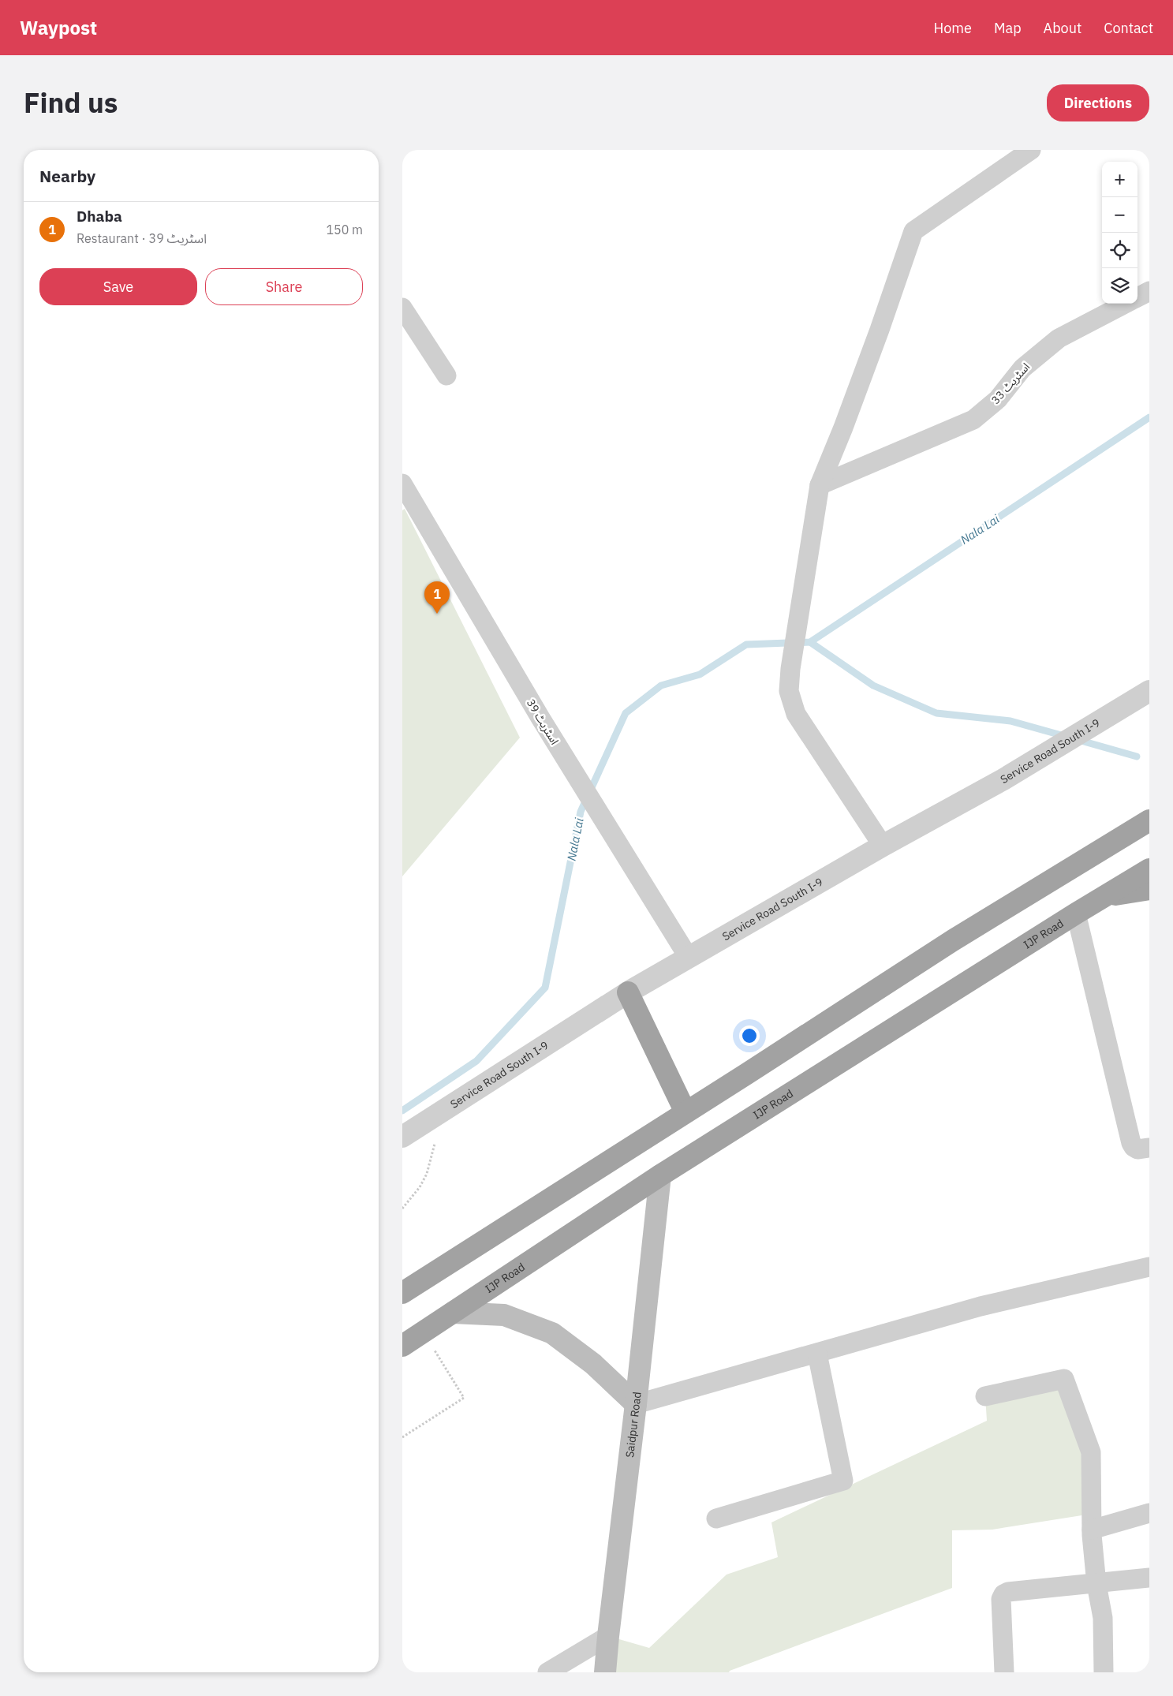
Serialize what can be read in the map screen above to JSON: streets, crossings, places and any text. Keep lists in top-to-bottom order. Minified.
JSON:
{"streets":{"highway":["IJP Road"],"main road":["Saidpur Road"],"street":["اسٹریٹ 33","اسٹریٹ 39","Service Road South I-9"]},"crossings":[["اسٹریٹ 39","Service Road South I-9"],["IJP Road","Saidpur Road"]],"water":["Nala Lai"],"page":{"header":"Waypost","nav":["Home","Map","About","Contact"],"title":"Find us","buttons":["Directions",["Save","Share"]],"heading":"Nearby","map_buttons":["+","−"],"list":[{"mark":"1","name":"Dhaba","note":"Restaurant · اسٹریٹ 39","value":"150 m"}],"pins":"1"}}
